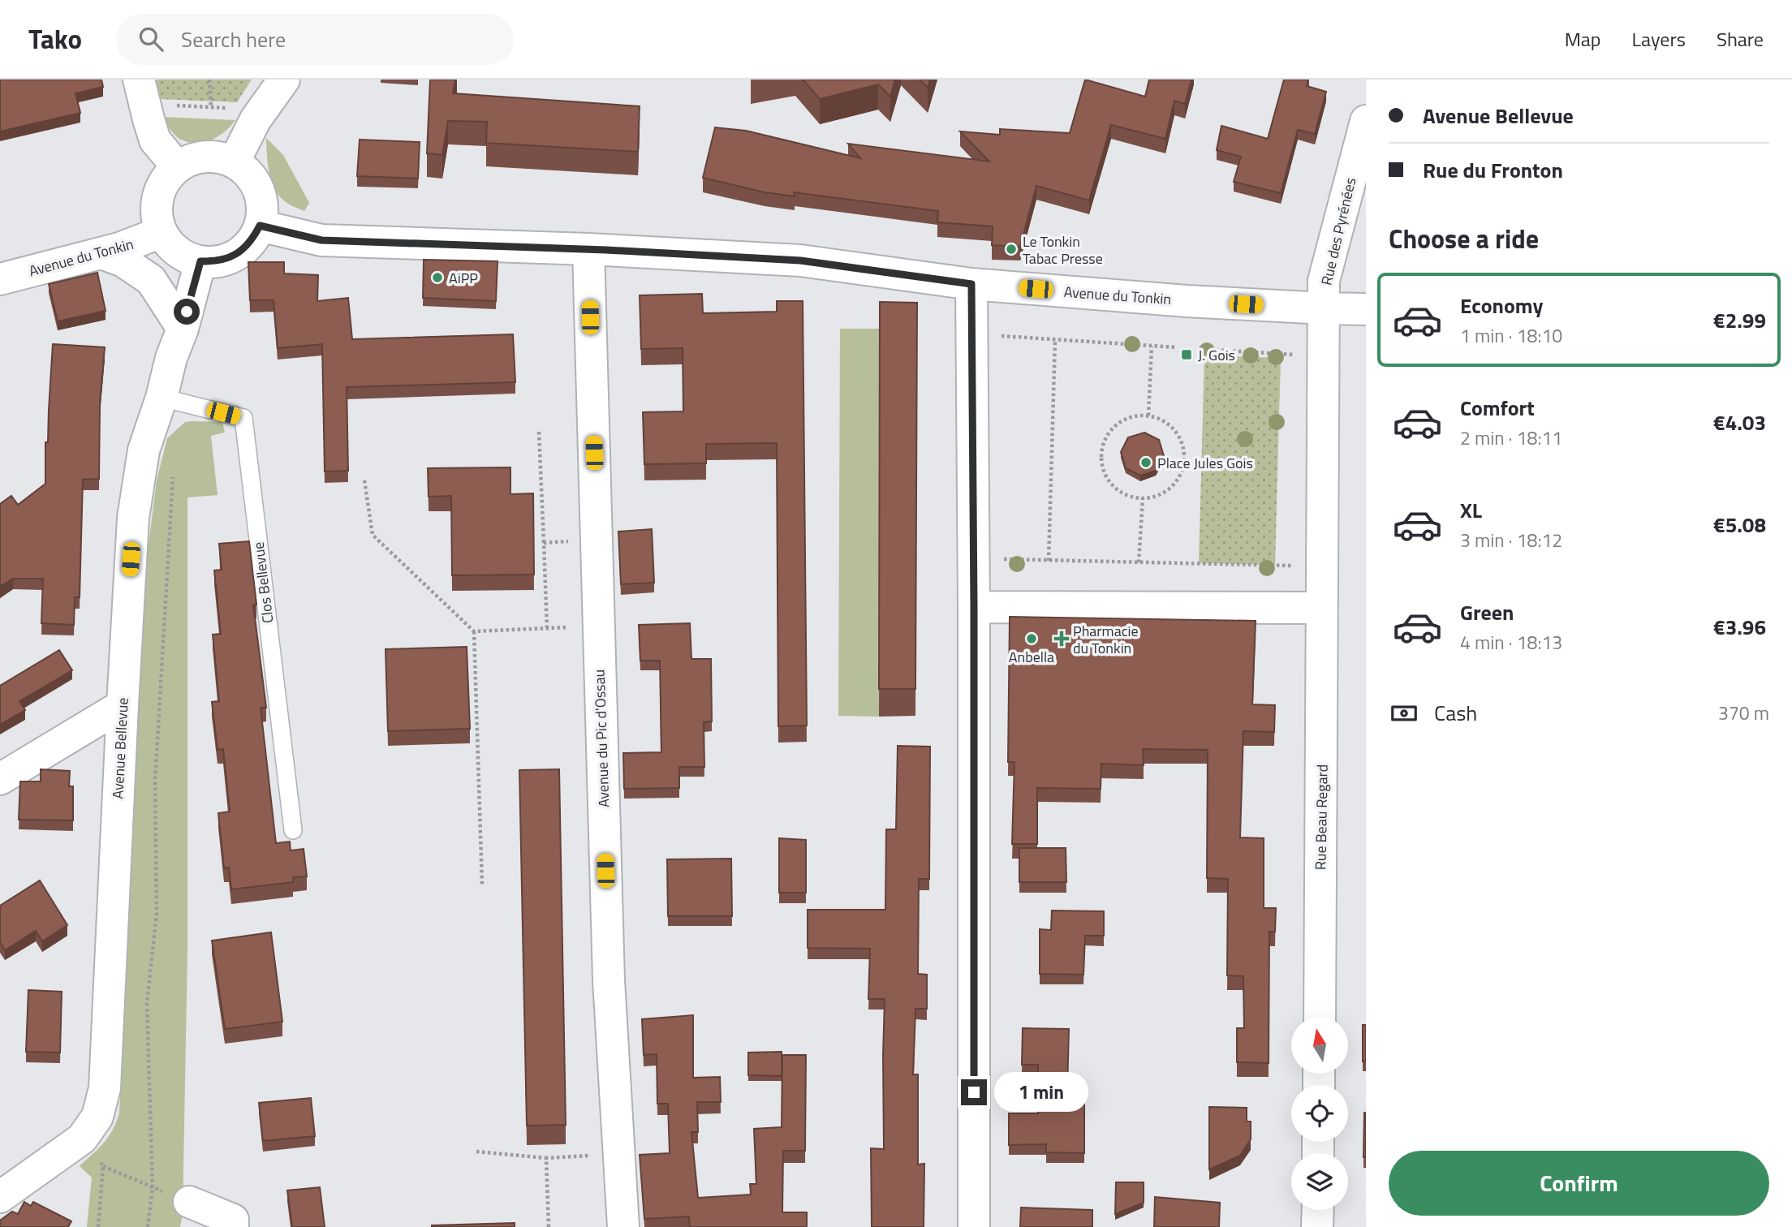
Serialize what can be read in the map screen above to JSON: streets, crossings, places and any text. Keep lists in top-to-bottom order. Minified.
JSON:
{"streets":{"street":["Rue des Pyrénées","Avenue du Tonkin","Avenue du Pic d'Ossau","Avenue Bellevue","Rue Beau Regard"],"lane":["Clos Bellevue"]},"crossings":[["Rue des Pyrénées","Avenue du Tonkin"],["Avenue du Tonkin","Avenue du Pic d'Ossau"],["Avenue du Tonkin","Avenue Bellevue"],["Clos Bellevue","Avenue Bellevue"]],"places":{"other":["Le Tonkin Tabac Presse","AiPP","Place Jules Gois","Anbella"],"transit":["J. Gois"],"health":["Pharmacie du Tonkin"]},"north":"top","page":{"header":"Tako","search":"Search here","nav":["Map","Layers","Share"],"banner":["Avenue Bellevue","Rue du Fronton"],"heading":"Choose a ride","list":[{"name":"Economy","note":"1 min · 18:10","value":"€2.99"},{"name":"Comfort","note":"2 min · 18:11","value":"€4.03"},{"name":"XL","note":"3 min · 18:12","value":"€5.08"},{"name":"Green","note":"4 min · 18:13","value":"€3.96"}],"pay":["Cash","370 m"],"bubble":"1 min","buttons":"Confirm"}}
